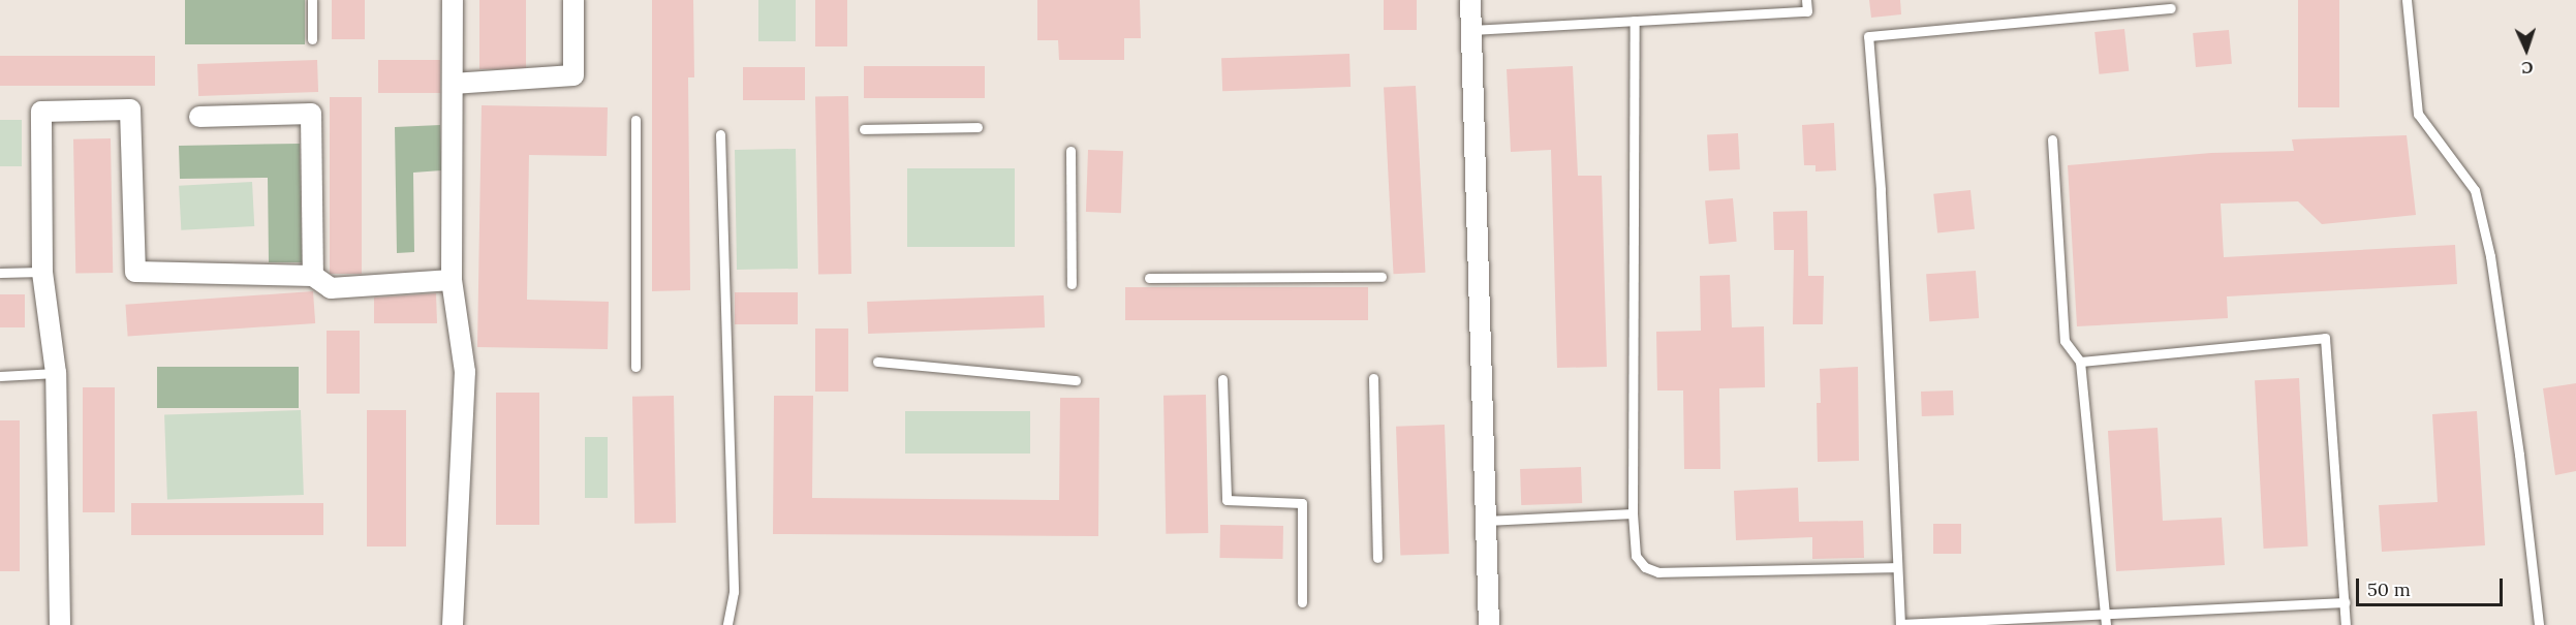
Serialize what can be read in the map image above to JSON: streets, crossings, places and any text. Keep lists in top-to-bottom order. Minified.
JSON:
{"scale_bar":"50 m","north":"bottom"}
